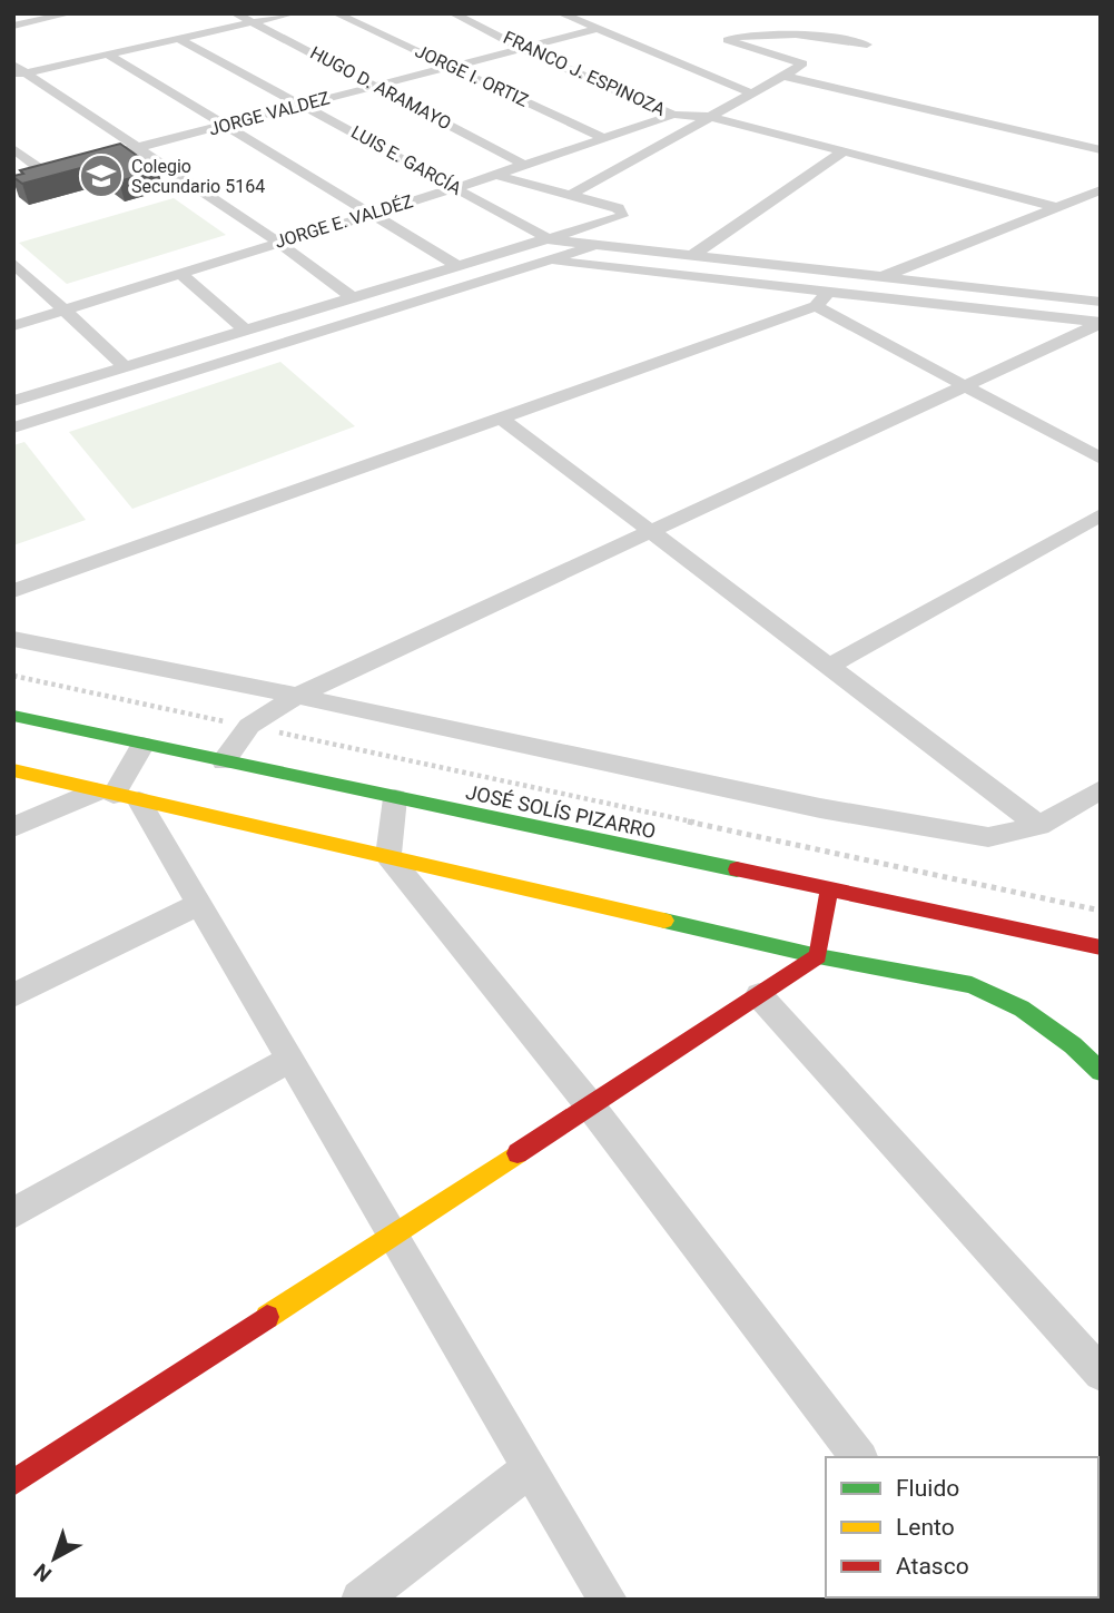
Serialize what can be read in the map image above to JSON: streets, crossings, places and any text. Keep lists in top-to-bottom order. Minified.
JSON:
{"streets":{"street":["FRANCO J. ESPINOZA","JORGE I. ORTIZ","HUGO D. ARAMAYO","JORGE VALDEZ","LUIS E. GARCÍA","JORGE E. VALDÉZ","JOSÉ SOLÍS PIZARRO"]},"crossings":[["FRANCO J. ESPINOZA","JORGE VALDEZ"],["FRANCO J. ESPINOZA","JORGE E. VALDÉZ"],["JORGE I. ORTIZ","JORGE VALDEZ"],["JORGE I. ORTIZ","JORGE E. VALDÉZ"],["HUGO D. ARAMAYO","JORGE VALDEZ"],["HUGO D. ARAMAYO","JORGE E. VALDÉZ"],["JORGE VALDEZ","LUIS E. GARCÍA"],["LUIS E. GARCÍA","JORGE E. VALDÉZ"]],"places":{"school or university":["Colegio Secundario 5164"]},"legend":["Fluido","Lento","Atasco"],"north":"bottom left"}
